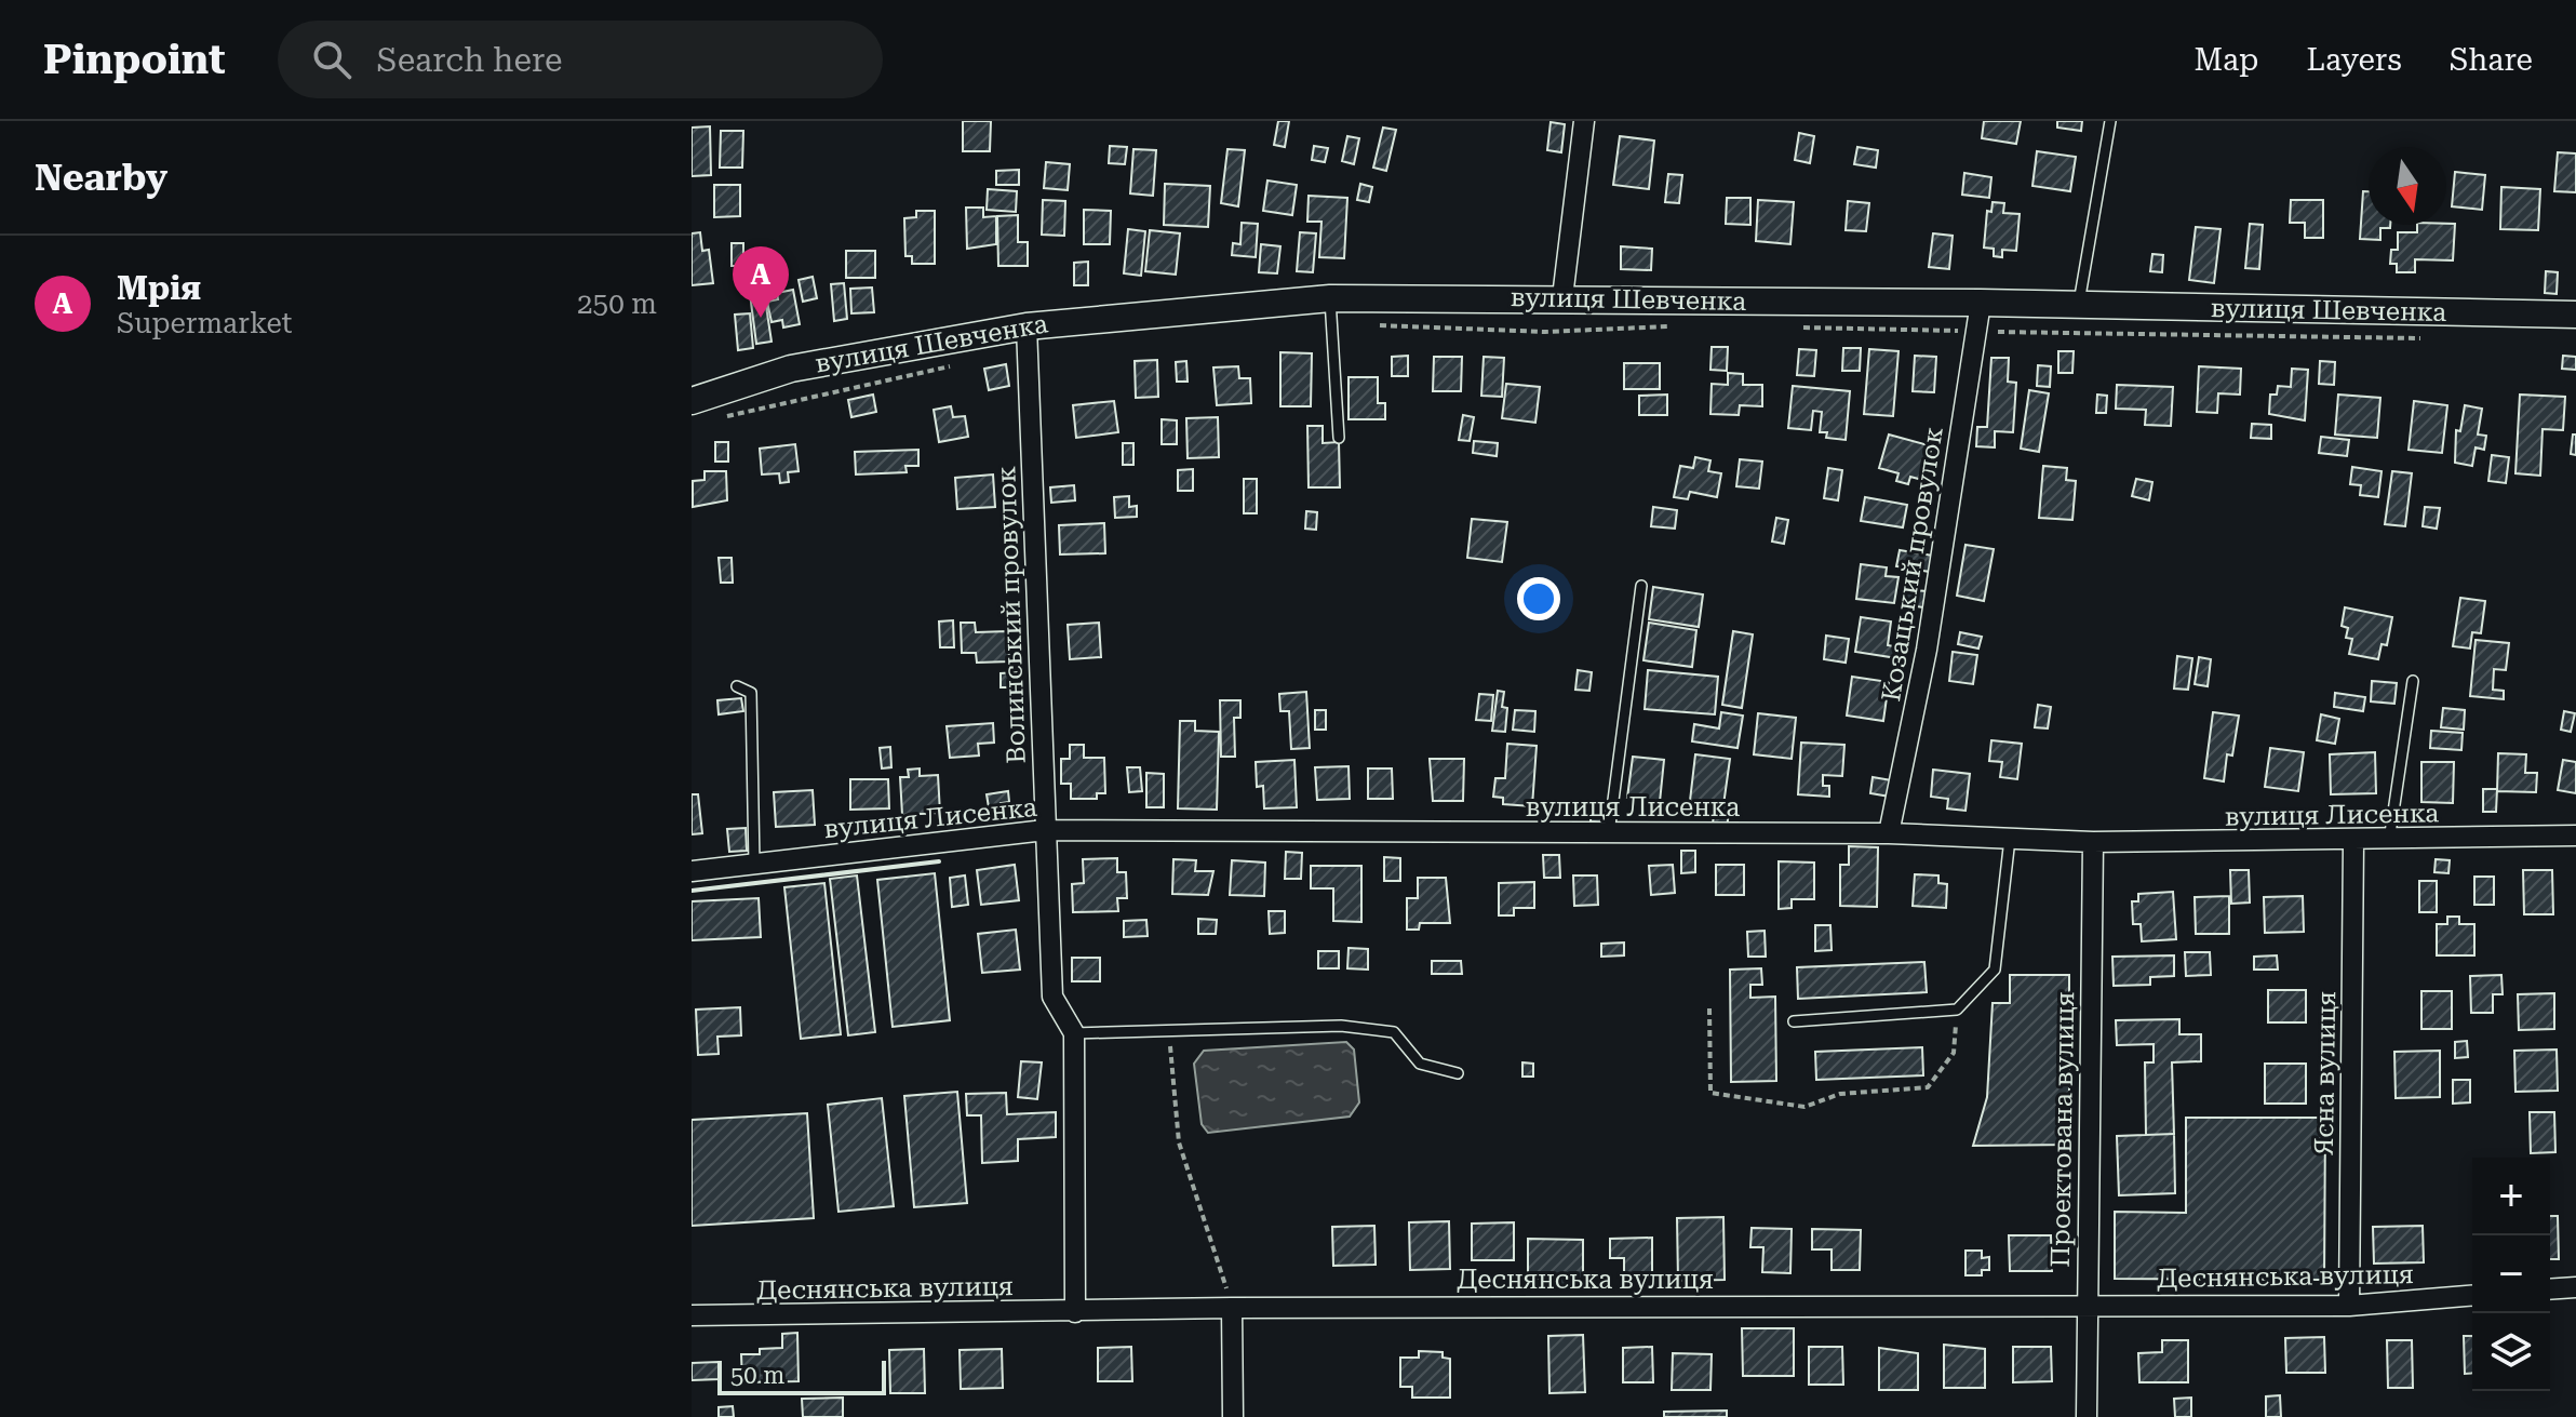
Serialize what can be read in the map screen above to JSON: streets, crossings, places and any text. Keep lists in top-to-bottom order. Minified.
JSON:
{"streets":{"street":["вулиця Шевченка","Козацький провулок","Волинський провулок","вулиця Лисенка","Ясна вулиця","Проектована вулиця","Деснянська вулиця"]},"crossings":[["вулиця Шевченка","Козацький провулок"],["вулиця Шевченка","Волинський провулок"],["Козацький провулок","вулиця Лисенка"],["Волинський провулок","вулиця Лисенка"],["Волинський провулок","Деснянська вулиця"],["вулиця Лисенка","Ясна вулиця"],["вулиця Лисенка","Проектована вулиця"],["Ясна вулиця","Деснянська вулиця"],["Проектована вулиця","Деснянська вулиця"]],"scale_bar":"50 m","north":"bottom","page":{"header":"Pinpoint","search":"Search here","nav":["Map","Layers","Share"],"heading":"Nearby","list":[{"mark":"A","name":"Мрія","note":"Supermarket","value":"250 m"}],"pins":"A","map_buttons":["+","−"],"scale":"50 m"}}
